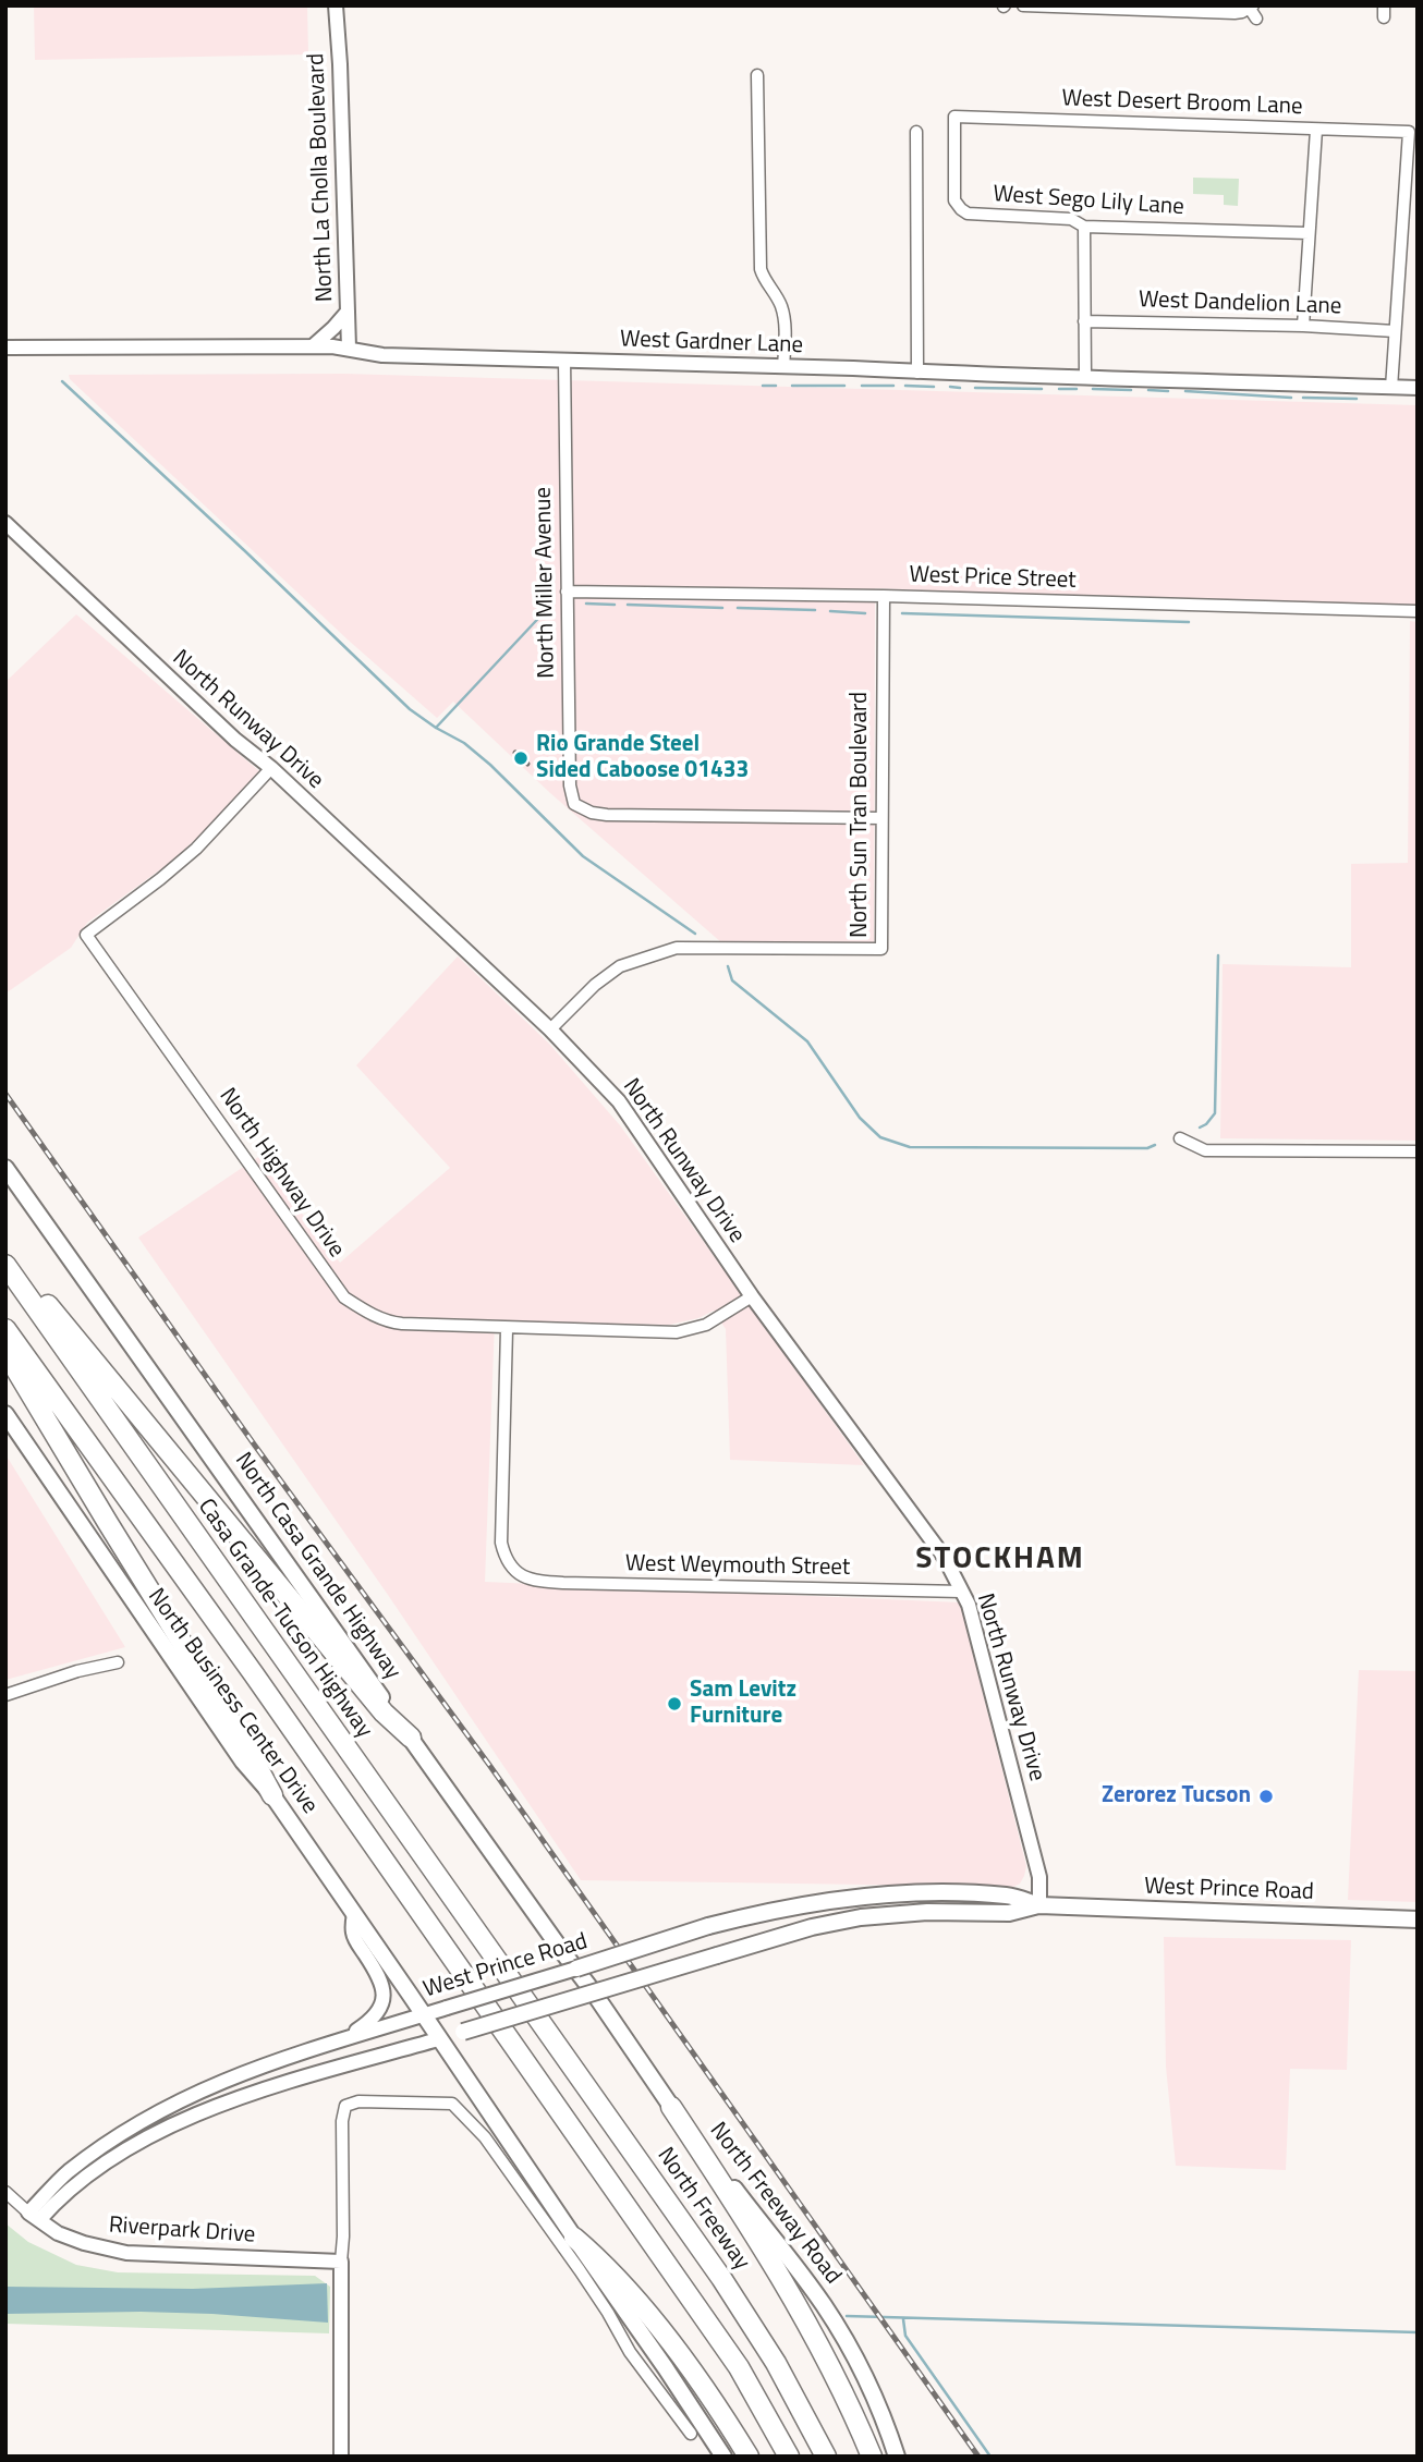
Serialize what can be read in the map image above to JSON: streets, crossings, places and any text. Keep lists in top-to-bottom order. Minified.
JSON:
{"streets":{"highway":["Casa Grande-Tucson Highway","North Freeway"],"main road":["North Casa Grande Highway","North Business Center Drive","West Prince Road","North Freeway Road"],"street":["West Desert Broom Lane","North La Cholla Boulevard","West Sego Lily Lane","West Dandelion Lane","West Gardner Lane","West Price Street","North Miller Avenue","North Runway Drive","North Sun Tran Boulevard","North Highway Drive","West Weymouth Street","Riverpark Drive"]},"crossings":[["West Desert Broom Lane","West Sego Lily Lane"],["West Desert Broom Lane","West Dandelion Lane"],["North La Cholla Boulevard","West Gardner Lane"],["West Gardner Lane","North Miller Avenue"],["West Price Street","North Miller Avenue"],["West Price Street","North Sun Tran Boulevard"],["North Miller Avenue","North Sun Tran Boulevard"],["North Runway Drive","North Sun Tran Boulevard"],["North Runway Drive","North Highway Drive"],["North Runway Drive","West Weymouth Street"],["North Runway Drive","West Prince Road"],["North Highway Drive","West Weymouth Street"],["North Casa Grande Highway","West Prince Road"],["North Casa Grande Highway","North Freeway Road"],["Casa Grande-Tucson Highway","North Freeway"],["North Business Center Drive","West Prince Road"],["West Prince Road","North Freeway Road"],["West Prince Road","Riverpark Drive"]],"districts":["STOCKHAM"],"places":["Rio Grande Steel Sided Caboose 01433","Sam Levitz Furniture","Zerorez Tucson"]}
